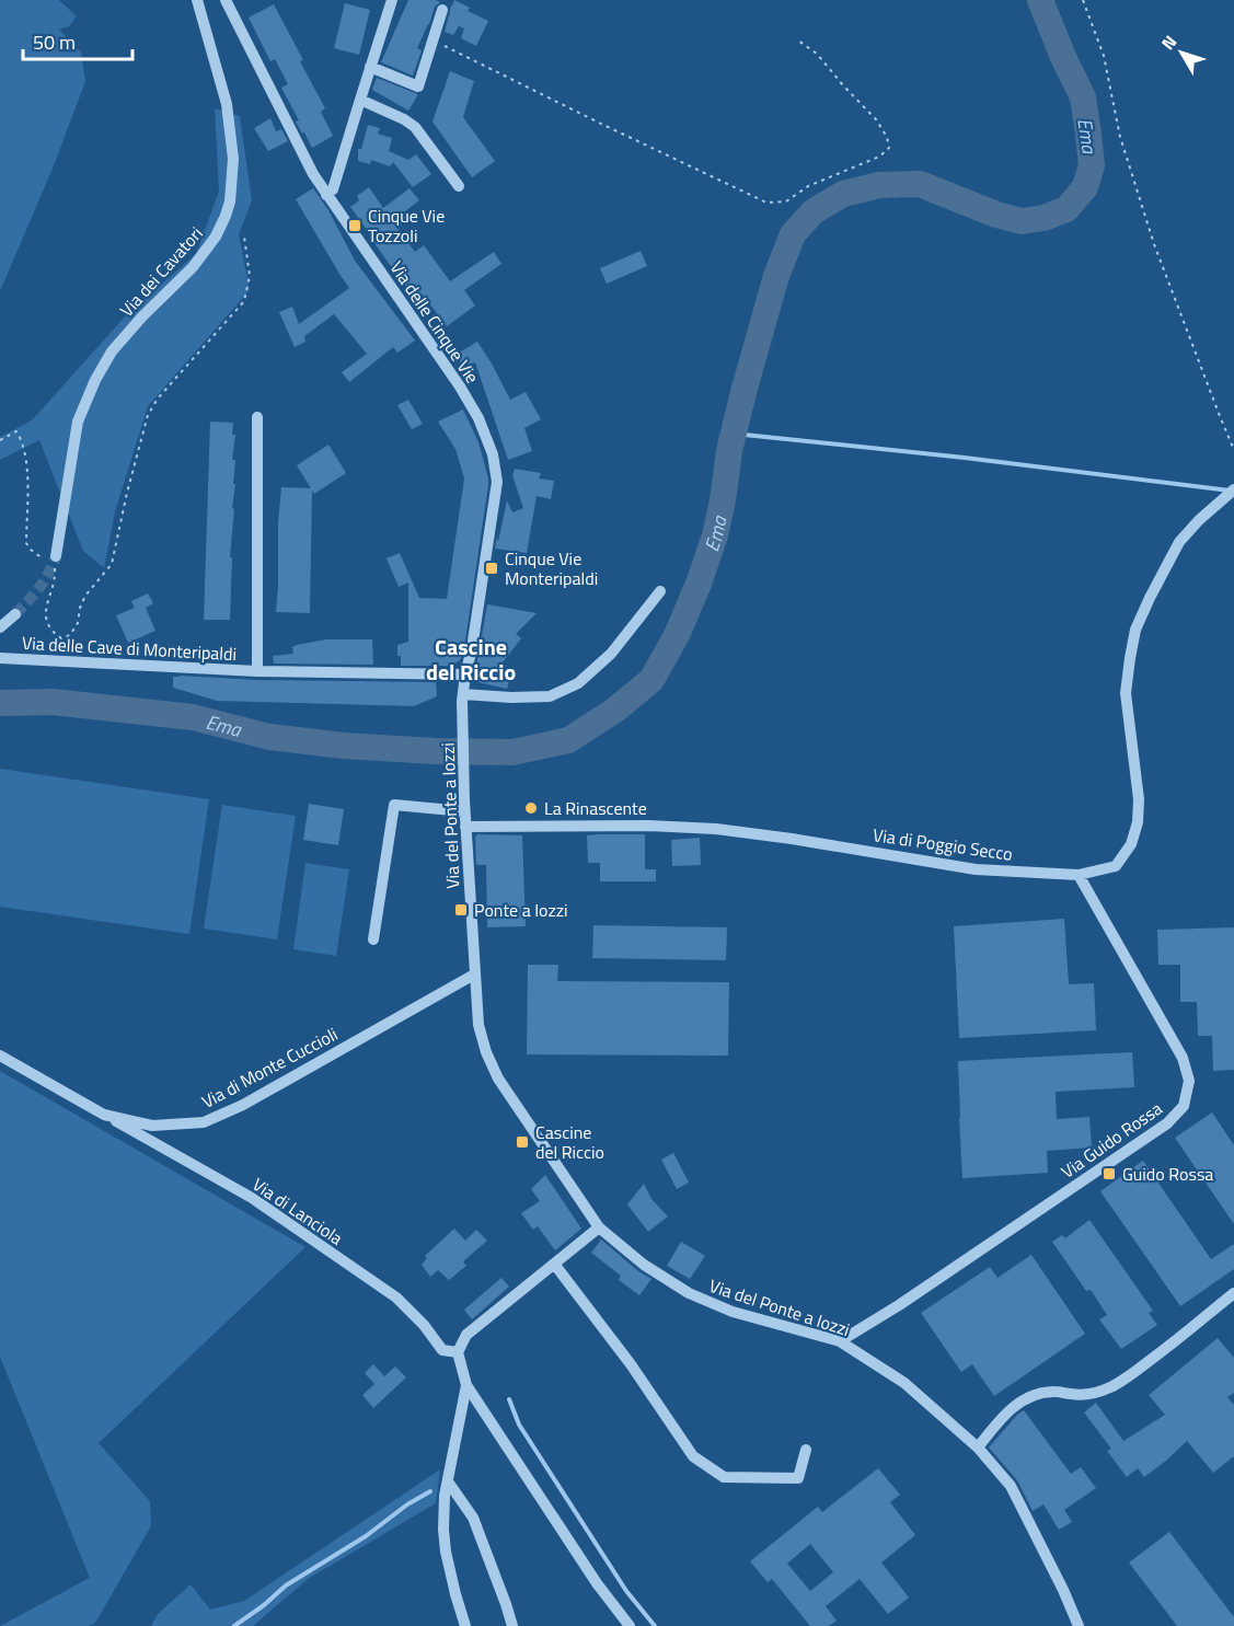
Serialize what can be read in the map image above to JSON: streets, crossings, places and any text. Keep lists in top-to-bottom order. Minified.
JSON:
{"streets":{"street":["Via dei Cavatori","Via delle Cinque Vie","Via delle Cave di Monteripaldi","Via del Ponte a Iozzi","Via di Poggio Secco","Via di Monte Cuccioli","Via Guido Rossa","Via di Lanciola"]},"crossings":[["Via delle Cinque Vie","Via delle Cave di Monteripaldi"],["Via delle Cinque Vie","Via del Ponte a Iozzi"],["Via del Ponte a Iozzi","Via di Poggio Secco"],["Via del Ponte a Iozzi","Via di Monte Cuccioli"],["Via del Ponte a Iozzi","Via Guido Rossa"],["Via di Poggio Secco","Via Guido Rossa"],["Via di Monte Cuccioli","Via di Lanciola"]],"districts":["Cascine del Riccio"],"water":["Ema"],"places":{"transit":["Cinque Vie Tozzoli","Cinque Vie Monteripaldi","Ponte a Iozzi","Cascine del Riccio","Guido Rossa"],"other":["La Rinascente"]},"scale_bar":"50 m","north":"top left"}
